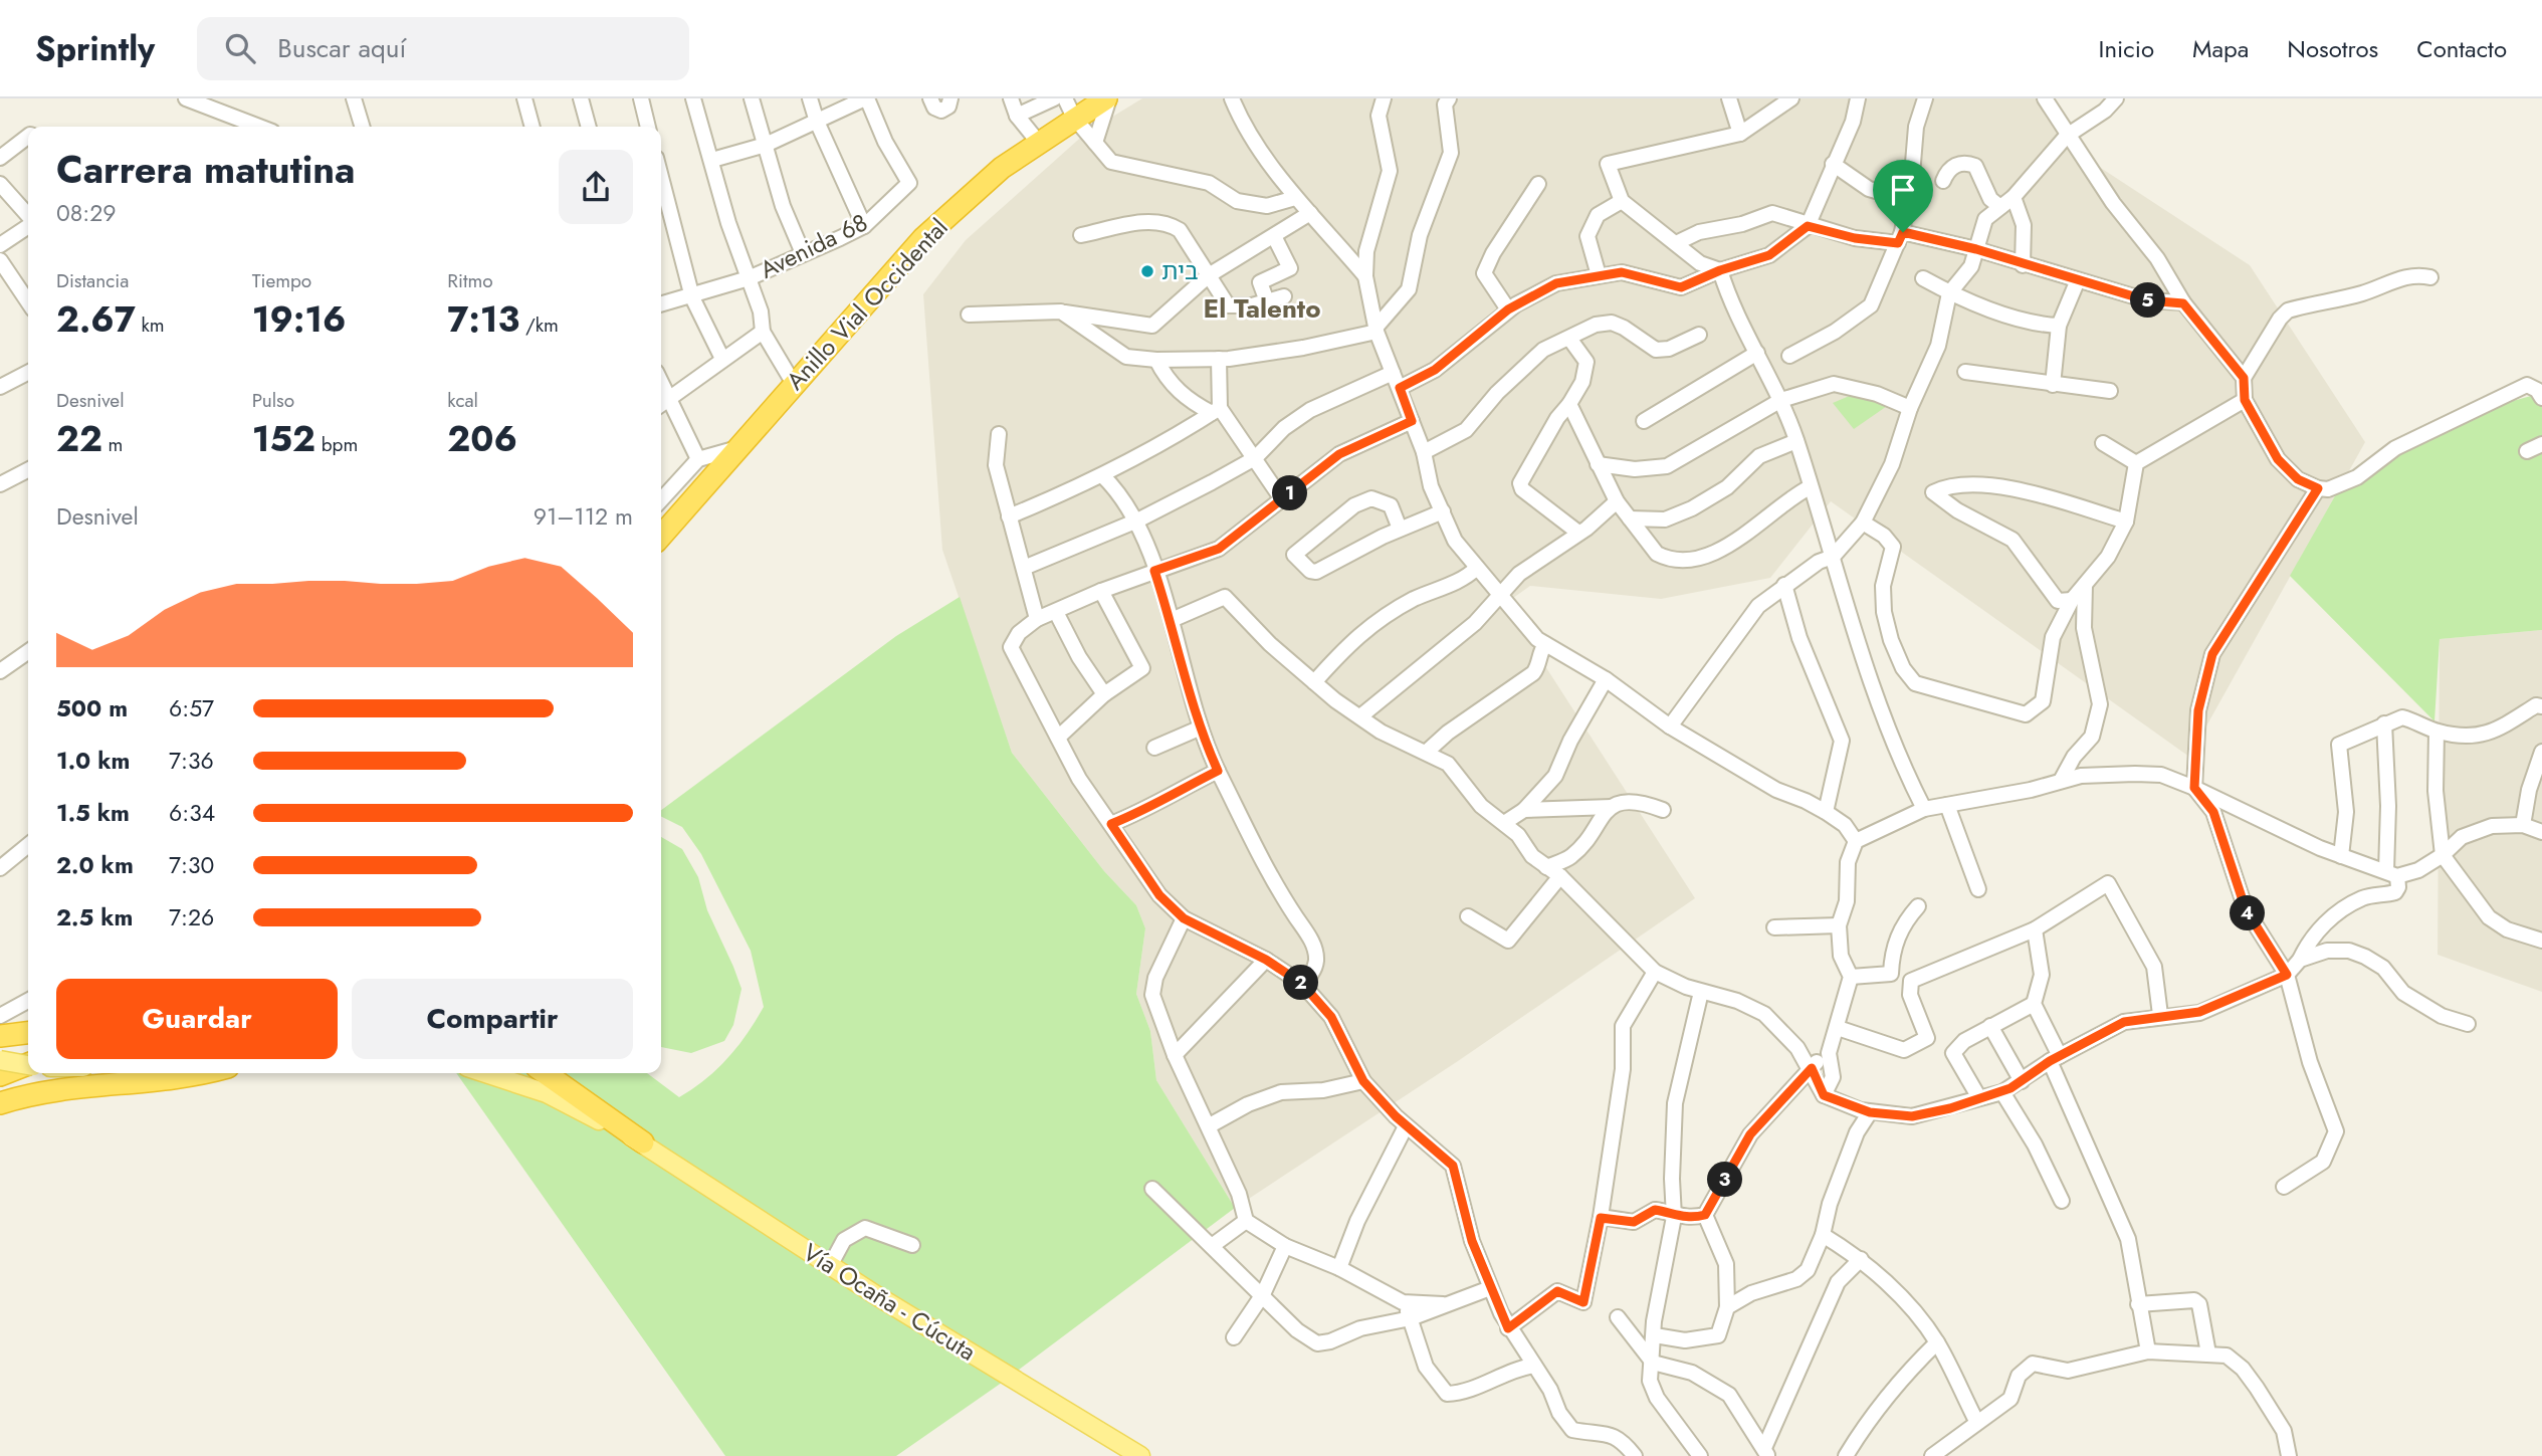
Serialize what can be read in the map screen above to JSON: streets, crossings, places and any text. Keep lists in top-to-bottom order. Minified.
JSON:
{"streets":{"highway":["Anillo Vial Occidental"],"main road":["Vía Ocaña - Cúcuta"],"street":["Avenida 68"]},"districts":["El Talento"],"places":["בית"],"page":{"header":"Sprintly","search":"Buscar aquí","nav":["Inicio","Mapa","Nosotros","Contacto"],"heading":["Carrera matutina","08:29"],"stats":[["Distancia","2.67 km"],["Tiempo","19:16"],["Ritmo","7:13 /km"],["Desnivel","22 m"],["Pulso","152 bpm"],["kcal","206"]],"pins":["5","1","4","2","3"],"chart":["Desnivel","91–112 m"],"list":[{"name":"500 m","note":"6:57"},{"name":"1.0 km","note":"7:36"},{"name":"1.5 km","note":"6:34"},{"name":"2.0 km","note":"7:30"},{"name":"2.5 km","note":"7:26"}],"buttons":["Guardar","Compartir"]}}
